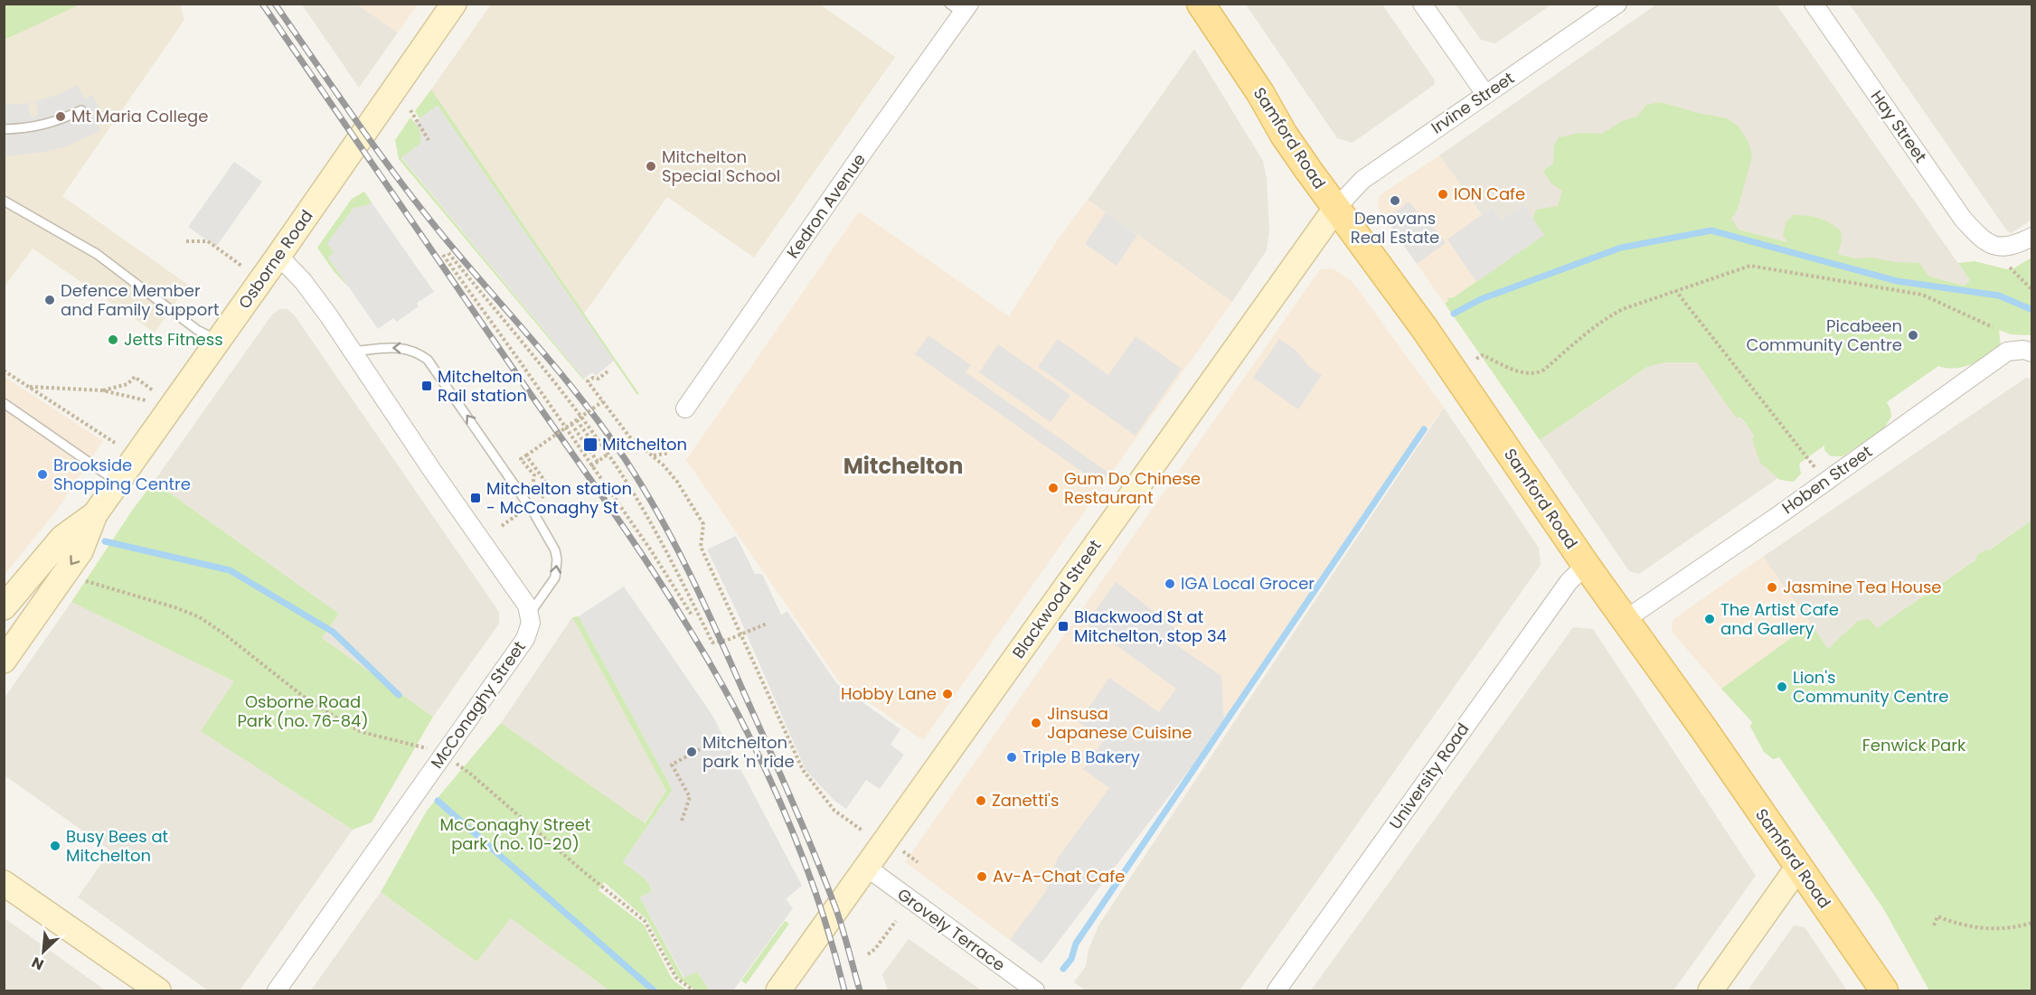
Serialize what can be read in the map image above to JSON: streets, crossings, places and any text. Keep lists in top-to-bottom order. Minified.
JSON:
{"streets":{"main road":["Samford Road"],"street":["Irvine Street","Hay Street","Kedron Avenue","Osborne Road","Hoben Street","Blackwood Street","McConaghy Street","University Road","Grovely Terrace"]},"crossings":[["Irvine Street","Samford Road"],["Irvine Street","Blackwood Street"],["Samford Road","Hoben Street"],["Samford Road","Blackwood Street"],["Samford Road","University Road"],["Blackwood Street","Grovely Terrace"]],"districts":["Mitchelton"],"parks":["Osborne Road Park (no. 76-84)","Fenwick Park","McConaghy Street park (no. 10-20)"],"places":{"other":["Mt Maria College","Mitchelton Special School","ION Cafe","Denovans Real Estate","Defence Member and Family Support","Picabeen Community Centre","Jetts Fitness","Brookside Shopping Centre","Gum Do Chinese Restaurant","IGA Local Grocer","Jasmine Tea House","The Artist Cafe and Gallery","Lion's Community Centre","Hobby Lane","Jinsusa Japanese Cuisine","Mitchelton park 'n' ride","Triple B Bakery","Zanetti's","Busy Bees at Mitchelton","Av-A-Chat Cafe"],"transit":["Mitchelton Rail station","Mitchelton","Mitchelton station - McConaghy St","Blackwood St at Mitchelton, stop 34"]},"north":"bottom left"}
